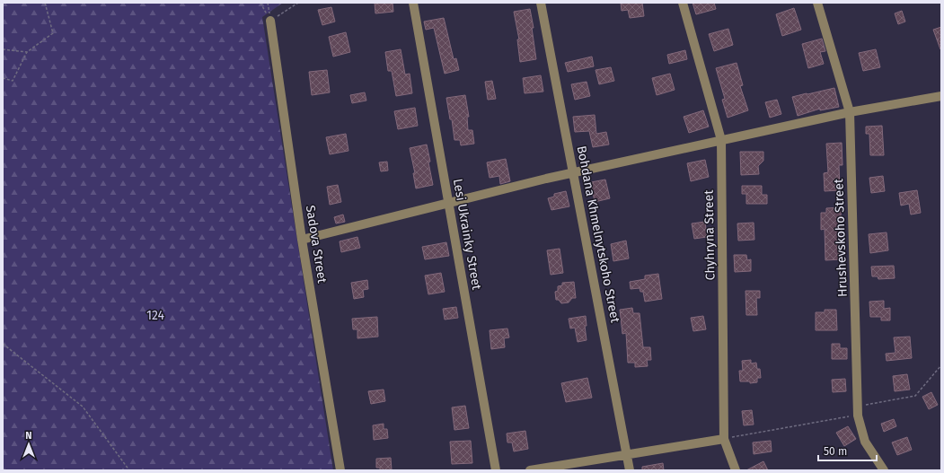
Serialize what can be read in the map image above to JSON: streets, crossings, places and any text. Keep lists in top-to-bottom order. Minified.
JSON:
{"streets":{"street":["Lesi Ukrainky Street","Bohdana Khmelnytskoho Street","Chyhryna Street","Hrushevskoho Street","Sadova Street"]},"parks":["124"],"scale_bar":"50 m","north":"top"}
